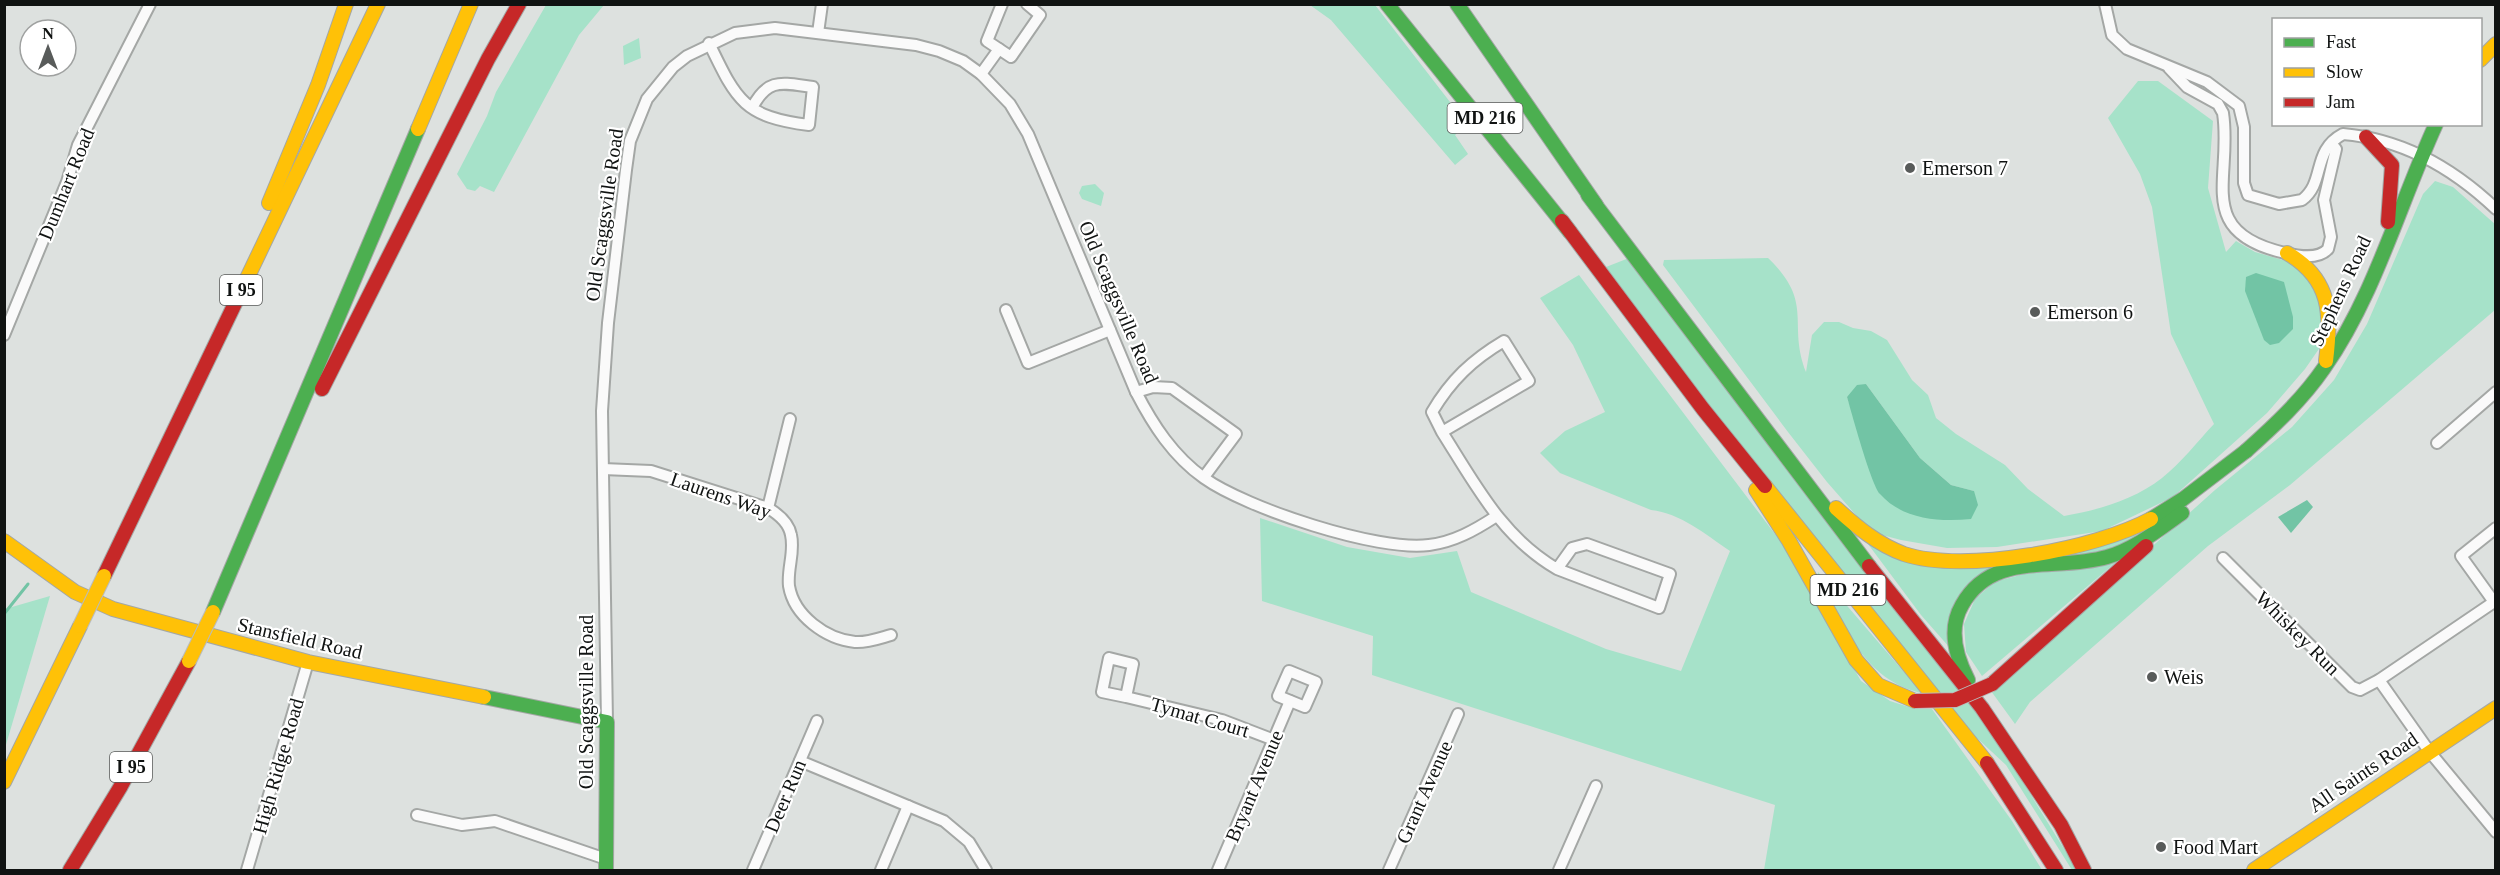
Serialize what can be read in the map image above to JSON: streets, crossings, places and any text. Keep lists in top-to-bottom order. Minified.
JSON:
{"streets":{"main road":["MD 216","Old Scaggsville Road","I 95","Stephens Road","Stansfield Road","All Saints Road"],"street":["Dumhart Road","Laurens Way","Whiskey Run","Tymat Court","High Ridge Road","Bryant Avenue","Grant Avenue","Deer Run"]},"crossings":[["Old Scaggsville Road","Laurens Way"],["Old Scaggsville Road","Stansfield Road"],["Stansfield Road","High Ridge Road"],["Tymat Court","Bryant Avenue"]],"places":["Emerson 7","Emerson 6","Weis","Food Mart"],"legend":["Fast","Slow","Jam"],"north":"top"}
